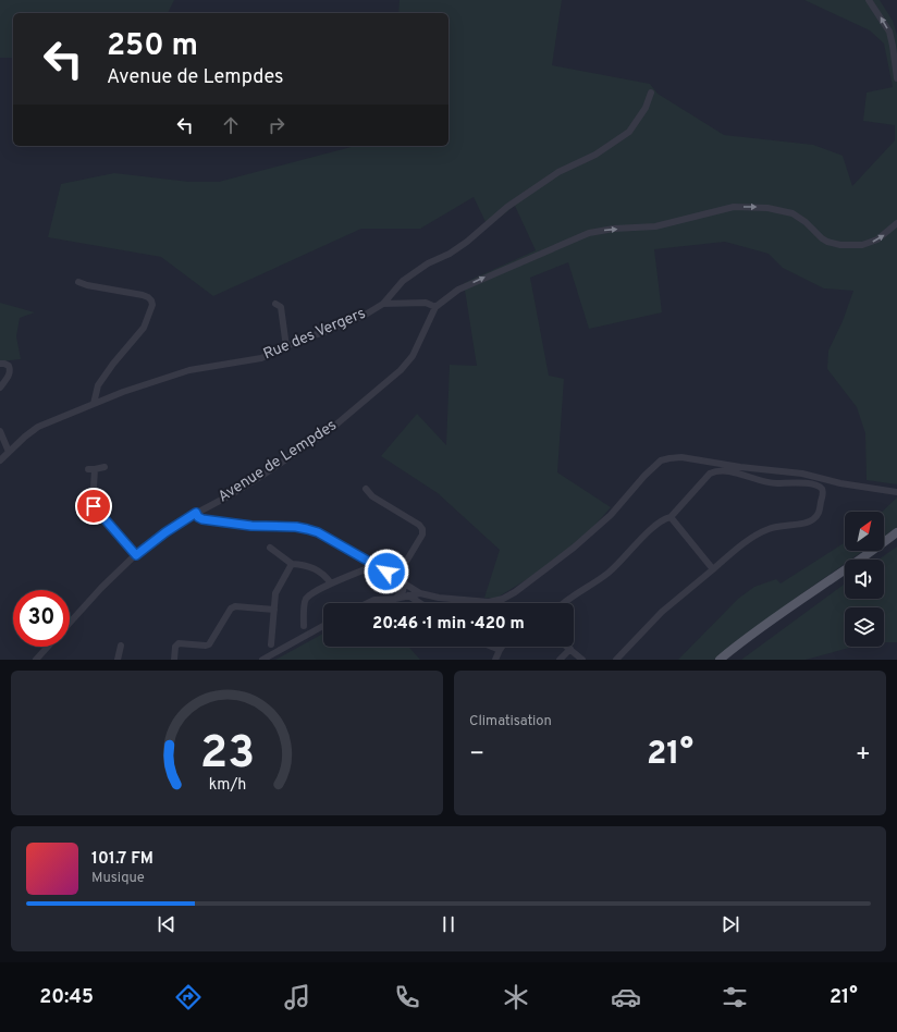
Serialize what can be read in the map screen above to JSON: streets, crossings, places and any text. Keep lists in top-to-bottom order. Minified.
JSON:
{"streets":{"street":["Rue des Vergers","Avenue de Lempdes"]},"north":"top right","page":{"turn":["250 m","Avenue de Lempdes"],"limit":"30","trip":"20:46 · 1 min · 420 m","tile":"Climatisation","heat":["−","21°","+"],"song":["101.7 FM","Musique"],"tabs":["20:45","21°"],"gauge":["23","km/h"]}}
